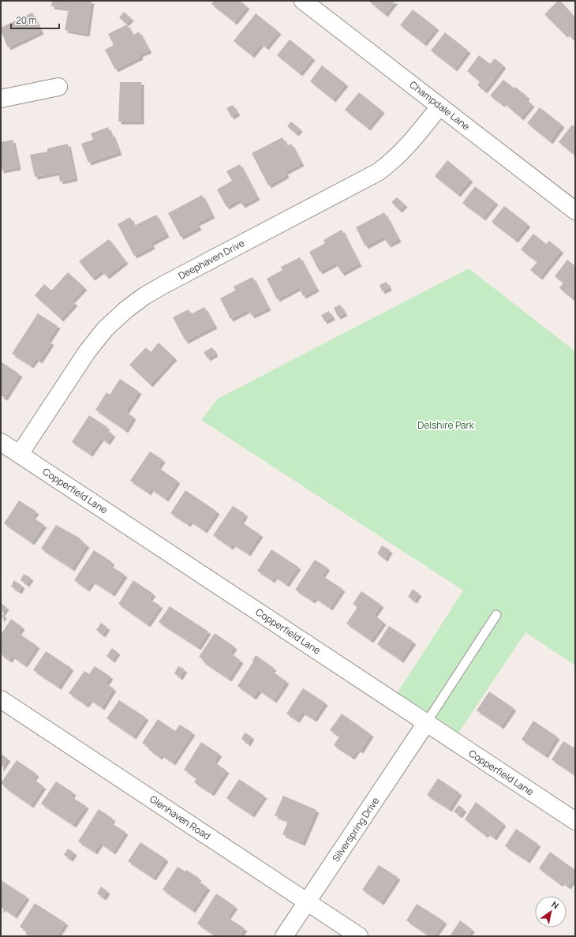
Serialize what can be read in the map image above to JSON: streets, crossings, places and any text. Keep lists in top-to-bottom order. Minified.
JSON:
{"streets":{"street":["Champdale Lane","Deephaven Drive","Copperfield Lane","Glenhaven Road","Silverspring Drive"]},"crossings":[["Champdale Lane","Deephaven Drive"],["Deephaven Drive","Copperfield Lane"],["Copperfield Lane","Silverspring Drive"],["Glenhaven Road","Silverspring Drive"]],"parks":["Delshire Park"],"scale_bar":"20 m","north":"top right"}
